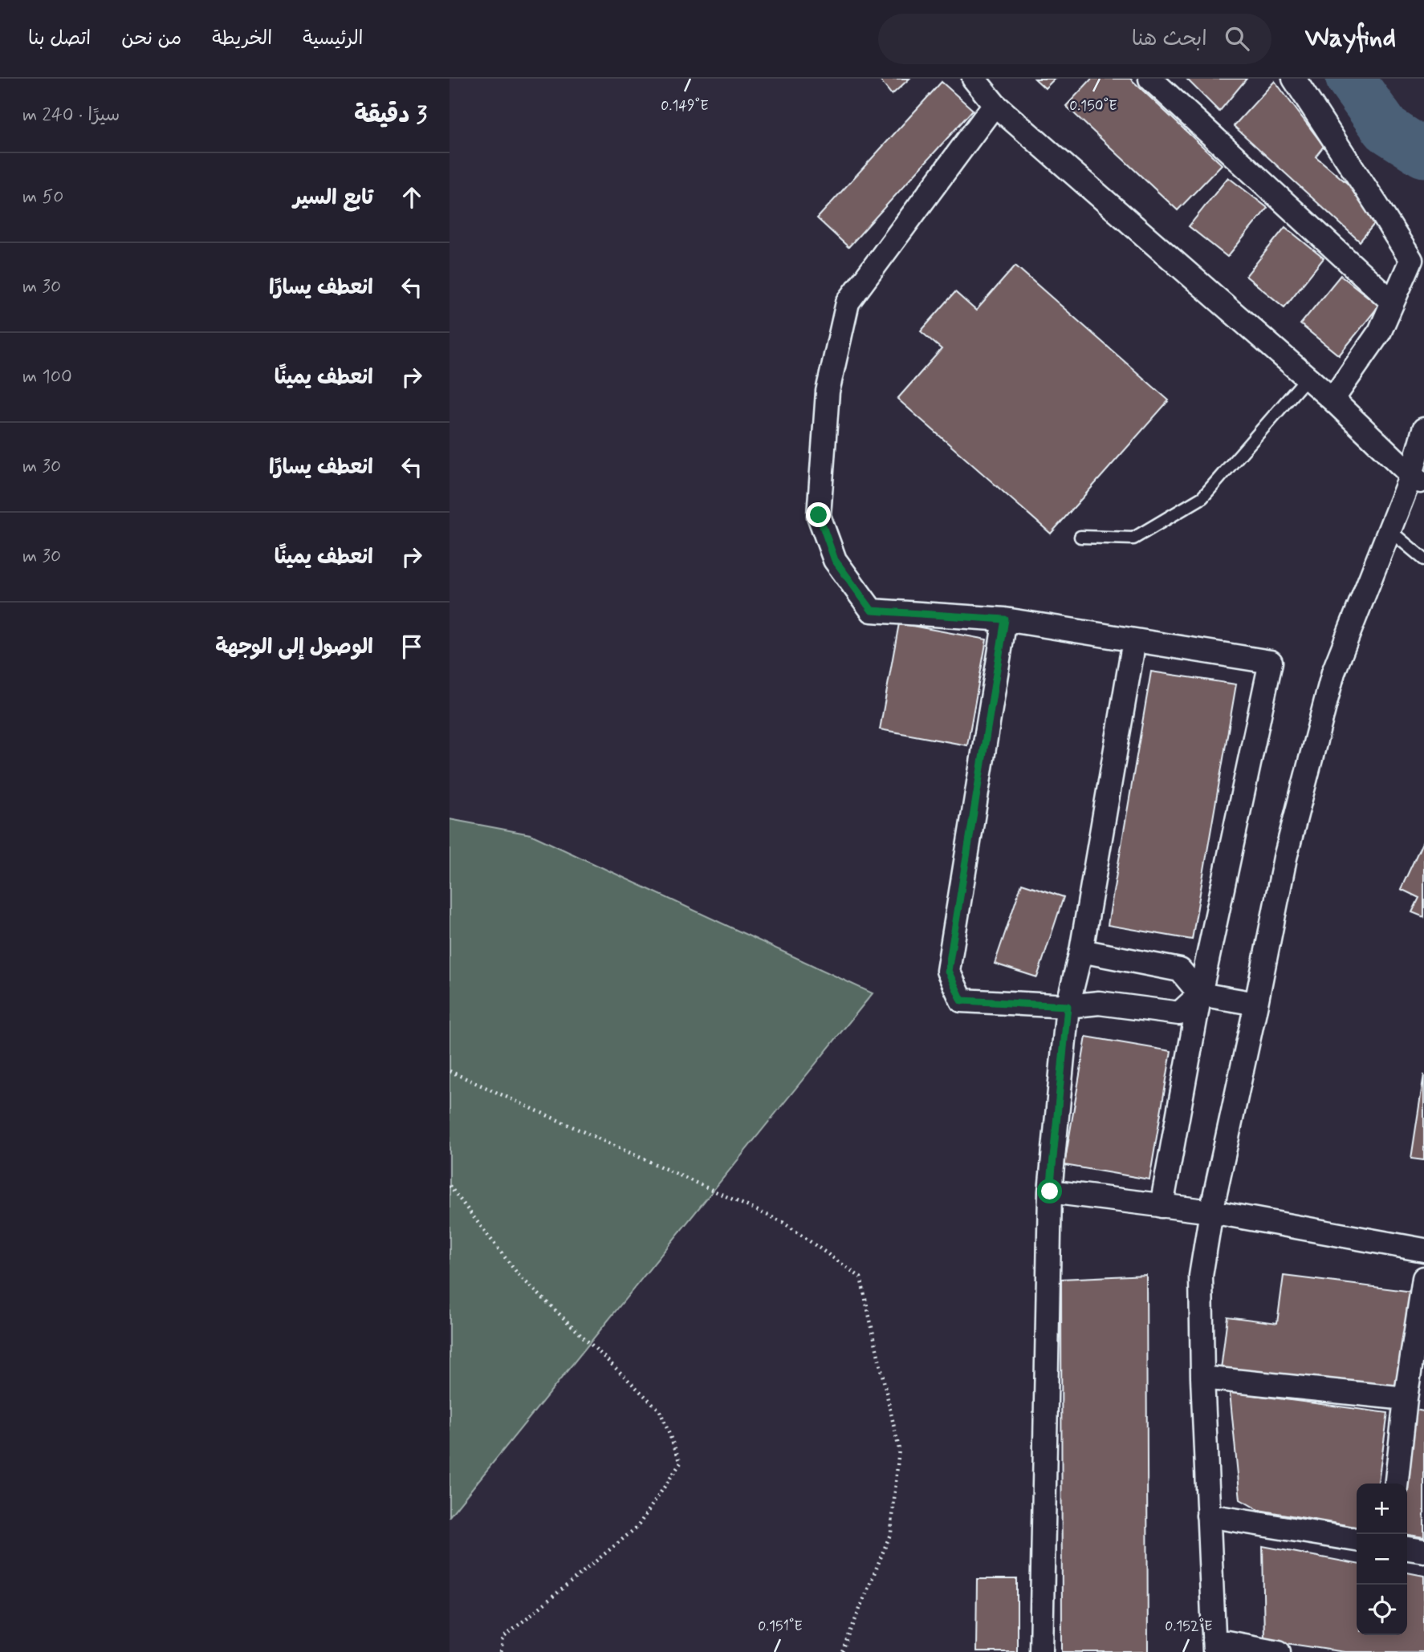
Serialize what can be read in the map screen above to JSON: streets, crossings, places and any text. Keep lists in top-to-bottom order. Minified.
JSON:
{"page":{"header":"Wayfind","search":"ابحث هنا","nav":["الرئيسية","الخريطة","من نحن","اتصل بنا"],"heading":["3 دقيقة","سيرًا · 240 m"],"list":[["تابع السير","50 m"],["انعطف يسارًا","30 m"],["انعطف يمينًا","100 m"],["انعطف يسارًا","30 m"],["انعطف يمينًا","30 m"],"الوصول إلى الوجهة"],"map_buttons":["+","−"]},"coordinates":["0.149°E","0.150°E","0.151°E","0.152°E"]}
